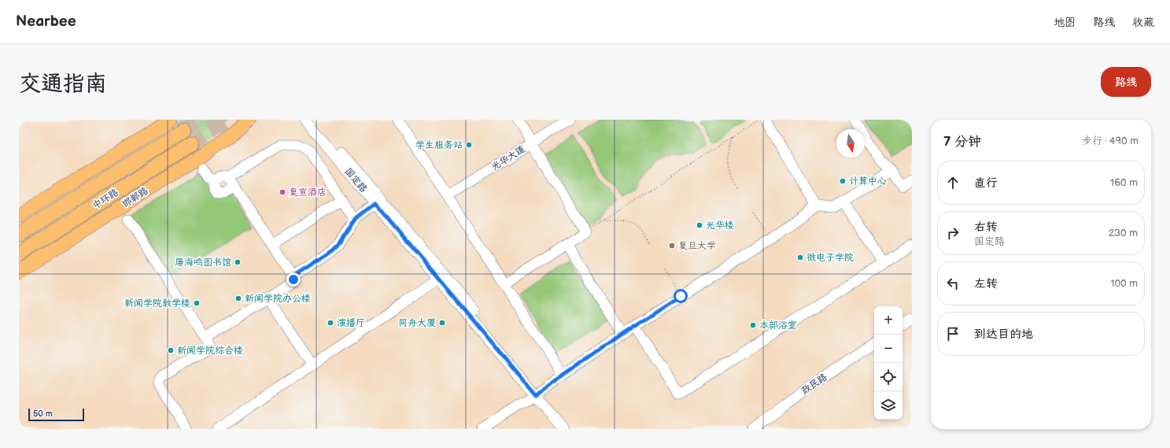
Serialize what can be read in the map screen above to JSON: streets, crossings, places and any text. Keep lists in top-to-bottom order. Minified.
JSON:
{"streets":{"highway":["中环路"],"main road":["邯郸路"],"street":["光华大道","国定路","政民路"]},"places":["学生服务站","计算中心","复宣酒店","光华楼","复旦大学","微电子学院","屠海鸣图书馆","新闻学院办公楼","新闻学院教学楼","演播厅","同舟大厦","本部浴室","新闻学院综合楼"],"scale_bar":"50 m","north":"bottom","page":{"header":"Nearbee","nav":["地图","路线","收藏"],"buttons":"路线","title":"交通指南","heading":["7 分钟","步行 · 490 m"],"list":[["直行","160 m"],["右转","国定路","230 m"],["左转","100 m"],"到达目的地"],"map_buttons":["+","−"],"scale":"50 m"}}
